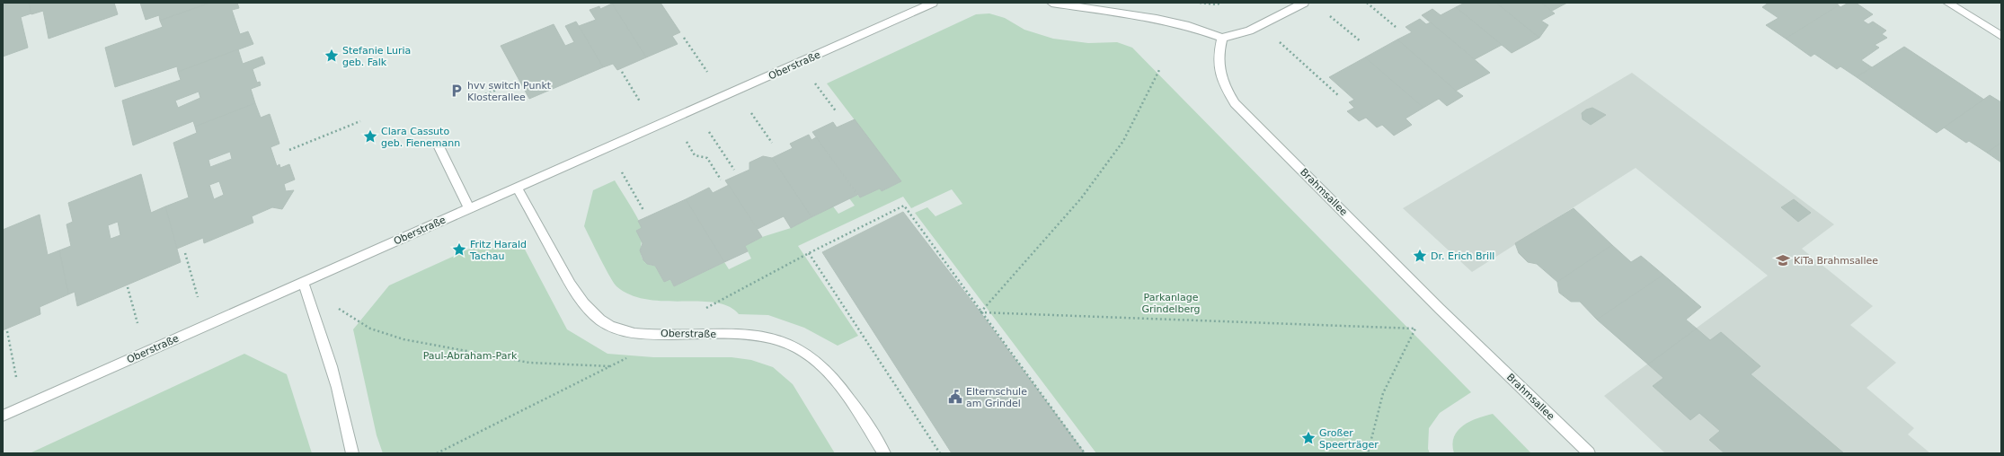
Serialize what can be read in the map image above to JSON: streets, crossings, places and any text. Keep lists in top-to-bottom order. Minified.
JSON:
{"streets":{"street":["Oberstraße","Brahmsallee"]},"parks":["Parkanlage Grindelberg","Paul-Abraham-Park"],"places":{"place":["Stefanie Luria geb. Falk","Clara Cassuto geb. Fienemann","Fritz Harald Tachau","Dr. Erich Brill","Großer Speerträger"],"parking":["hvv switch Punkt Klosterallee"],"school or university":["KiTa Brahmsallee"],"public building":["Elternschule am Grindel"]}}
